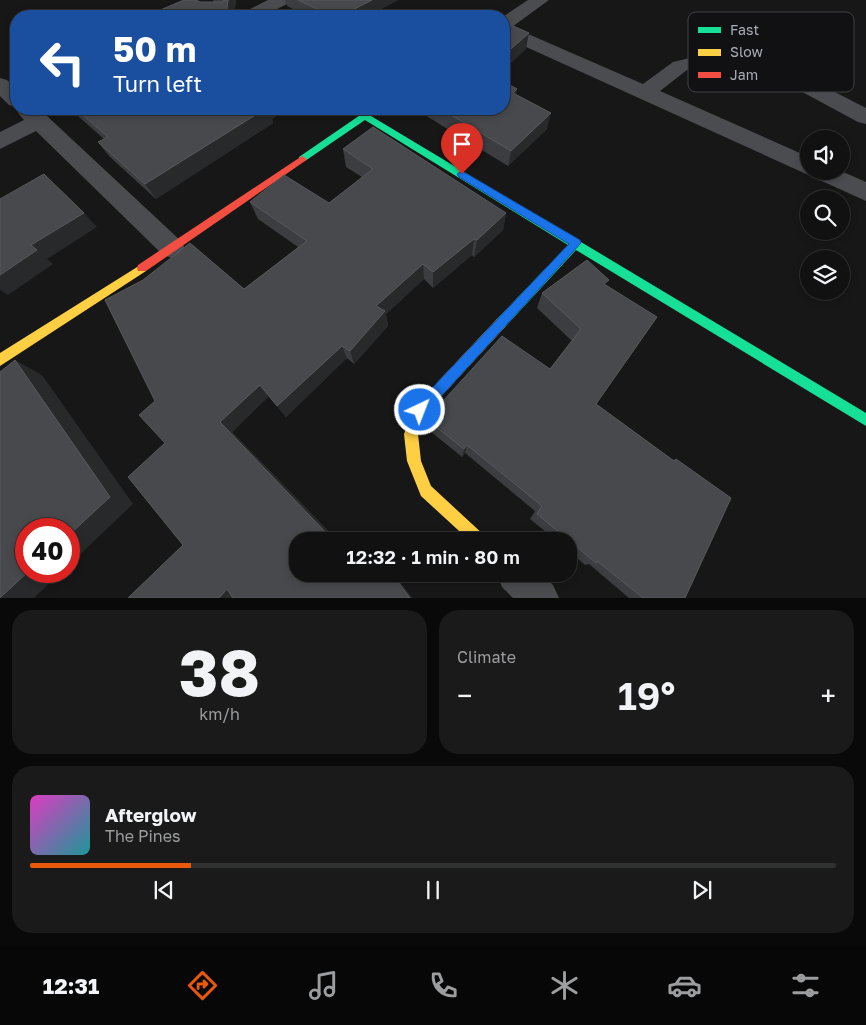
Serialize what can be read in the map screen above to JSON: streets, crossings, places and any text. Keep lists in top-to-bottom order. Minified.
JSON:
{"legend":["Fast","Slow","Jam"],"page":{"turn":["50 m","Turn left"],"limit":"40","trip":"12:32 · 1 min · 80 m","tile":[["38","km/h"],"Climate"],"heat":["−","19°","+"],"song":["Afterglow","The Pines"],"tabs":"12:31"}}
